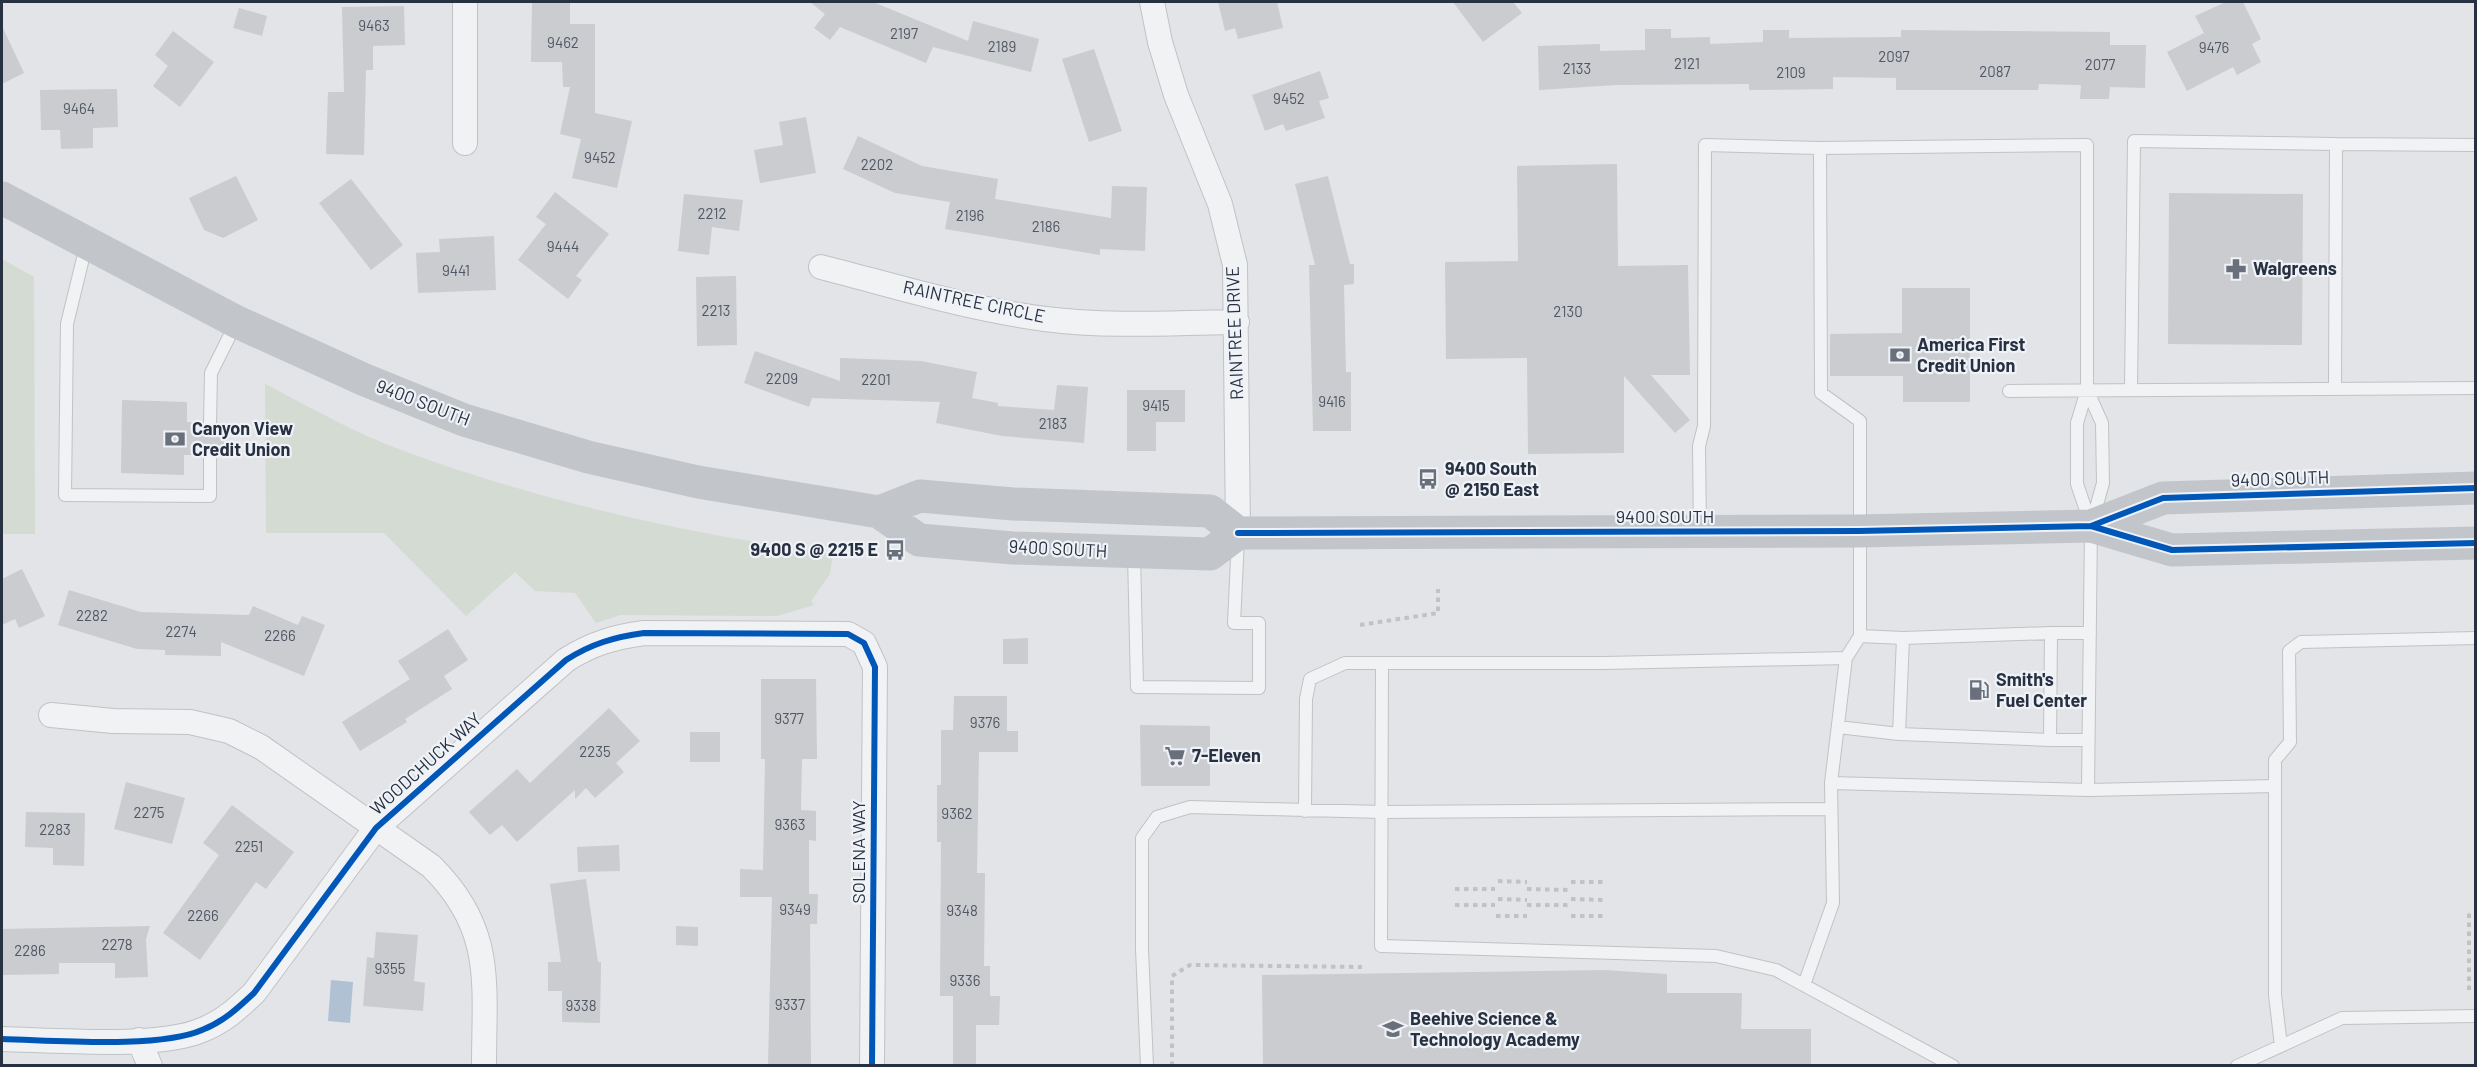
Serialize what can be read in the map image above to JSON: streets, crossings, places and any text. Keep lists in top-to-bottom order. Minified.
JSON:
{"streets":{"main road":["9400 SOUTH"],"street":["RAINTREE CIRCLE","RAINTREE DRIVE","WOODCHUCK WAY","SOLENA WAY"]},"crossings":[["RAINTREE CIRCLE","RAINTREE DRIVE"],["RAINTREE DRIVE","9400 SOUTH"],["WOODCHUCK WAY","SOLENA WAY"]],"places":{"pharmacy":["Walgreens"],"bank":["America First Credit Union","Canyon View Credit Union"],"bus stop":["9400 South @ 2150 East","9400 S @ 2215 E"],"fuel station":["Smith's Fuel Center"],"supermarket":["7-Eleven"],"school or university":["Beehive Science & Technology Academy"]},"house_numbers":["9463","2197","9462","2189","9476","2097","2121","2077","2133","2087","2109","9452","9464","9452","2202","2212","2196","2186","9444","9441","2213","2130","2209","2201","9416","9415","2183","2282","2274","2266","9377","9376","2235","2275","9362","9363","2283","2251","9349","9348","2266","2278","2286","9355","9336","9337","9338"]}
